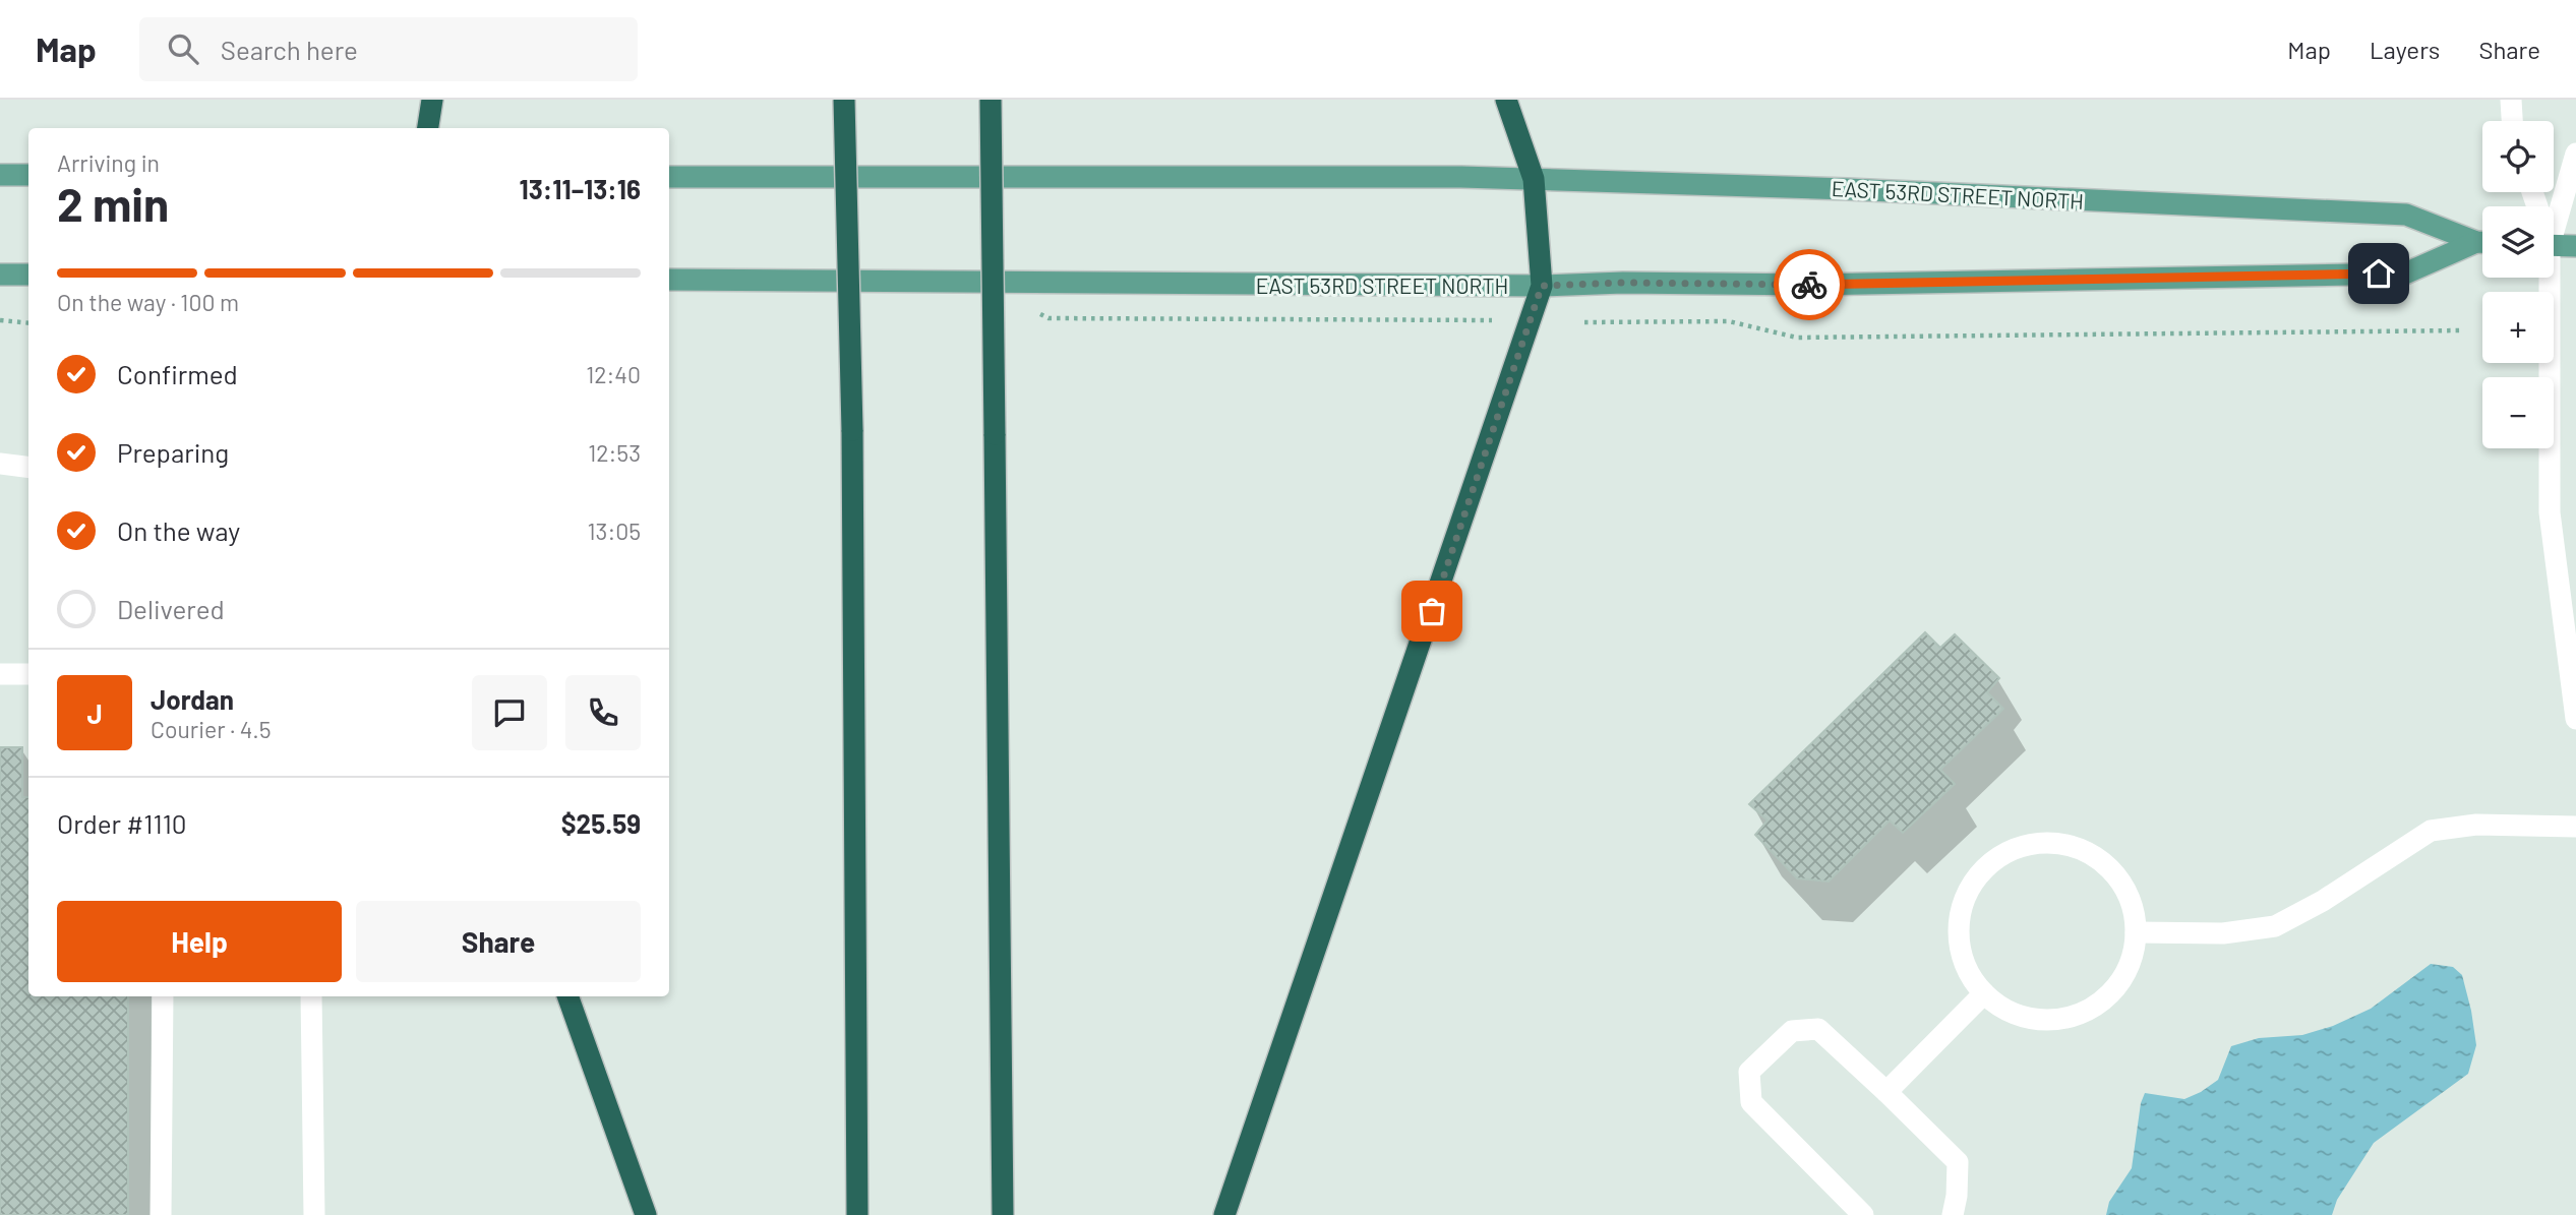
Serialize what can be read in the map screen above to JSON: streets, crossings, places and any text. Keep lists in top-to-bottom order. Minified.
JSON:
{"streets":{"main road":["EAST 53RD STREET NORTH"]},"page":{"header":"Map","search":"Search here","nav":["Map","Layers","Share"],"map_buttons":["+","−"],"heading":["2 min","Arriving in","13:11–13:16"],"panel":["Jordan","Courier · 4.5","Order #1110","$25.59"],"bar":"On the way · 100 m","list":[["Confirmed","12:40"],["Preparing","12:53"],["On the way","13:05"],"Delivered"],"round":"J","buttons":["Help","Share"]}}
